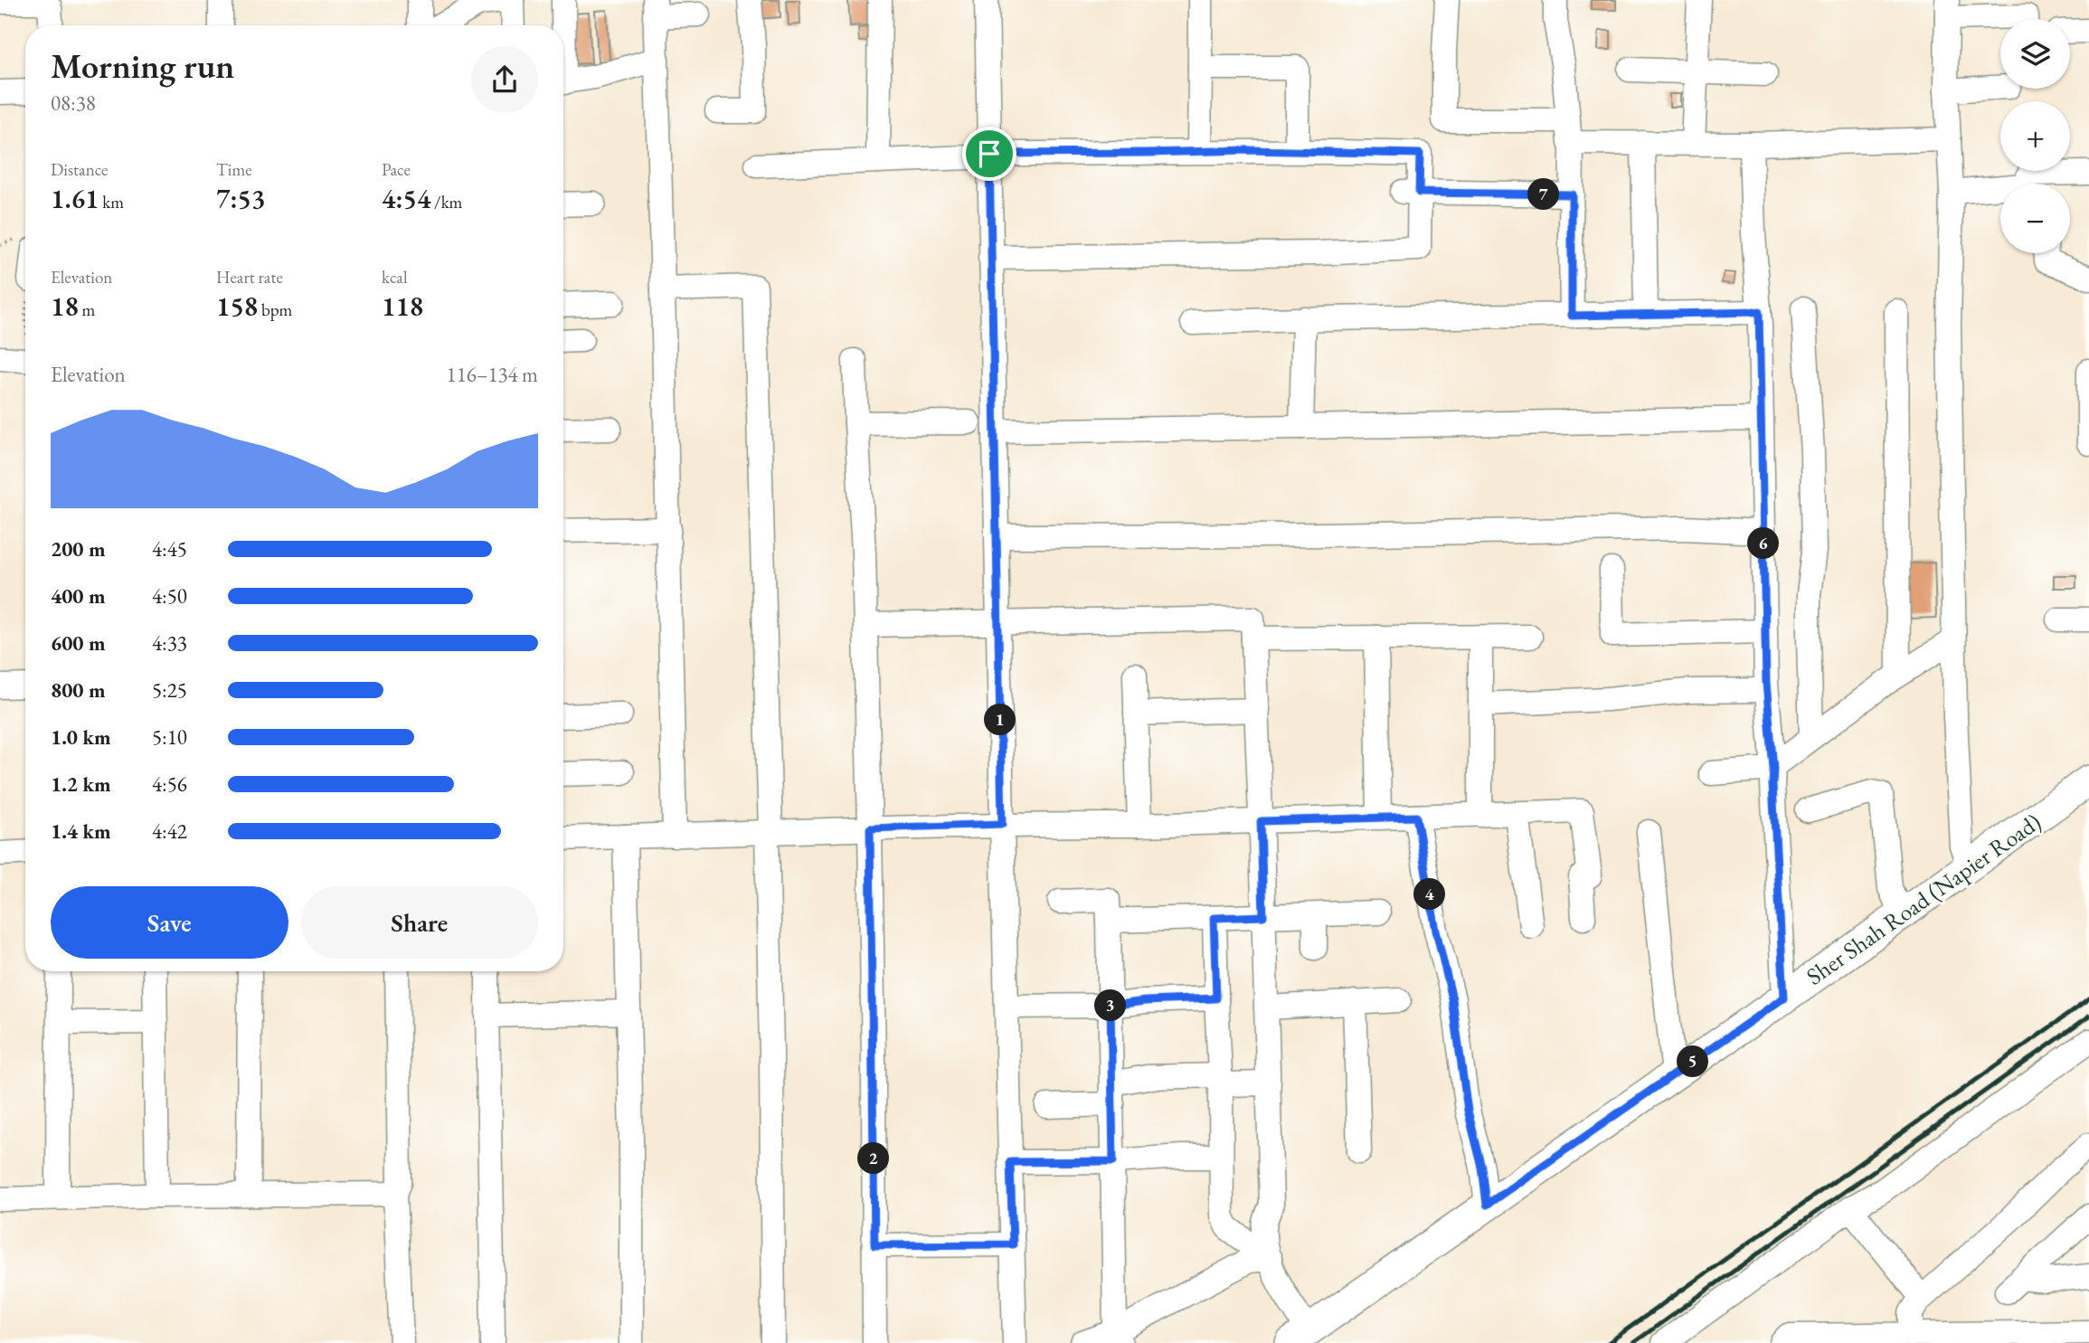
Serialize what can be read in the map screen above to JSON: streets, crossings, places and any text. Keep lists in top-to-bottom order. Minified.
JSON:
{"streets":{"main road":["Sher Shah Road (Napier Road)"]},"page":{"map_buttons":["+","−"],"heading":["Morning run","08:38"],"stats":[["Distance","1.61 km"],["Time","7:53"],["Pace","4:54 /km"],["Elevation","18 m"],["Heart rate","158 bpm"],["kcal","118"]],"pins":["7","6","1","4","3","5","2"],"chart":["Elevation","116–134 m"],"list":[{"name":"200 m","note":"4:45"},{"name":"400 m","note":"4:50"},{"name":"600 m","note":"4:33"},{"name":"800 m","note":"5:25"},{"name":"1.0 km","note":"5:10"},{"name":"1.2 km","note":"4:56"},{"name":"1.4 km","note":"4:42"}],"buttons":["Save","Share"]}}
